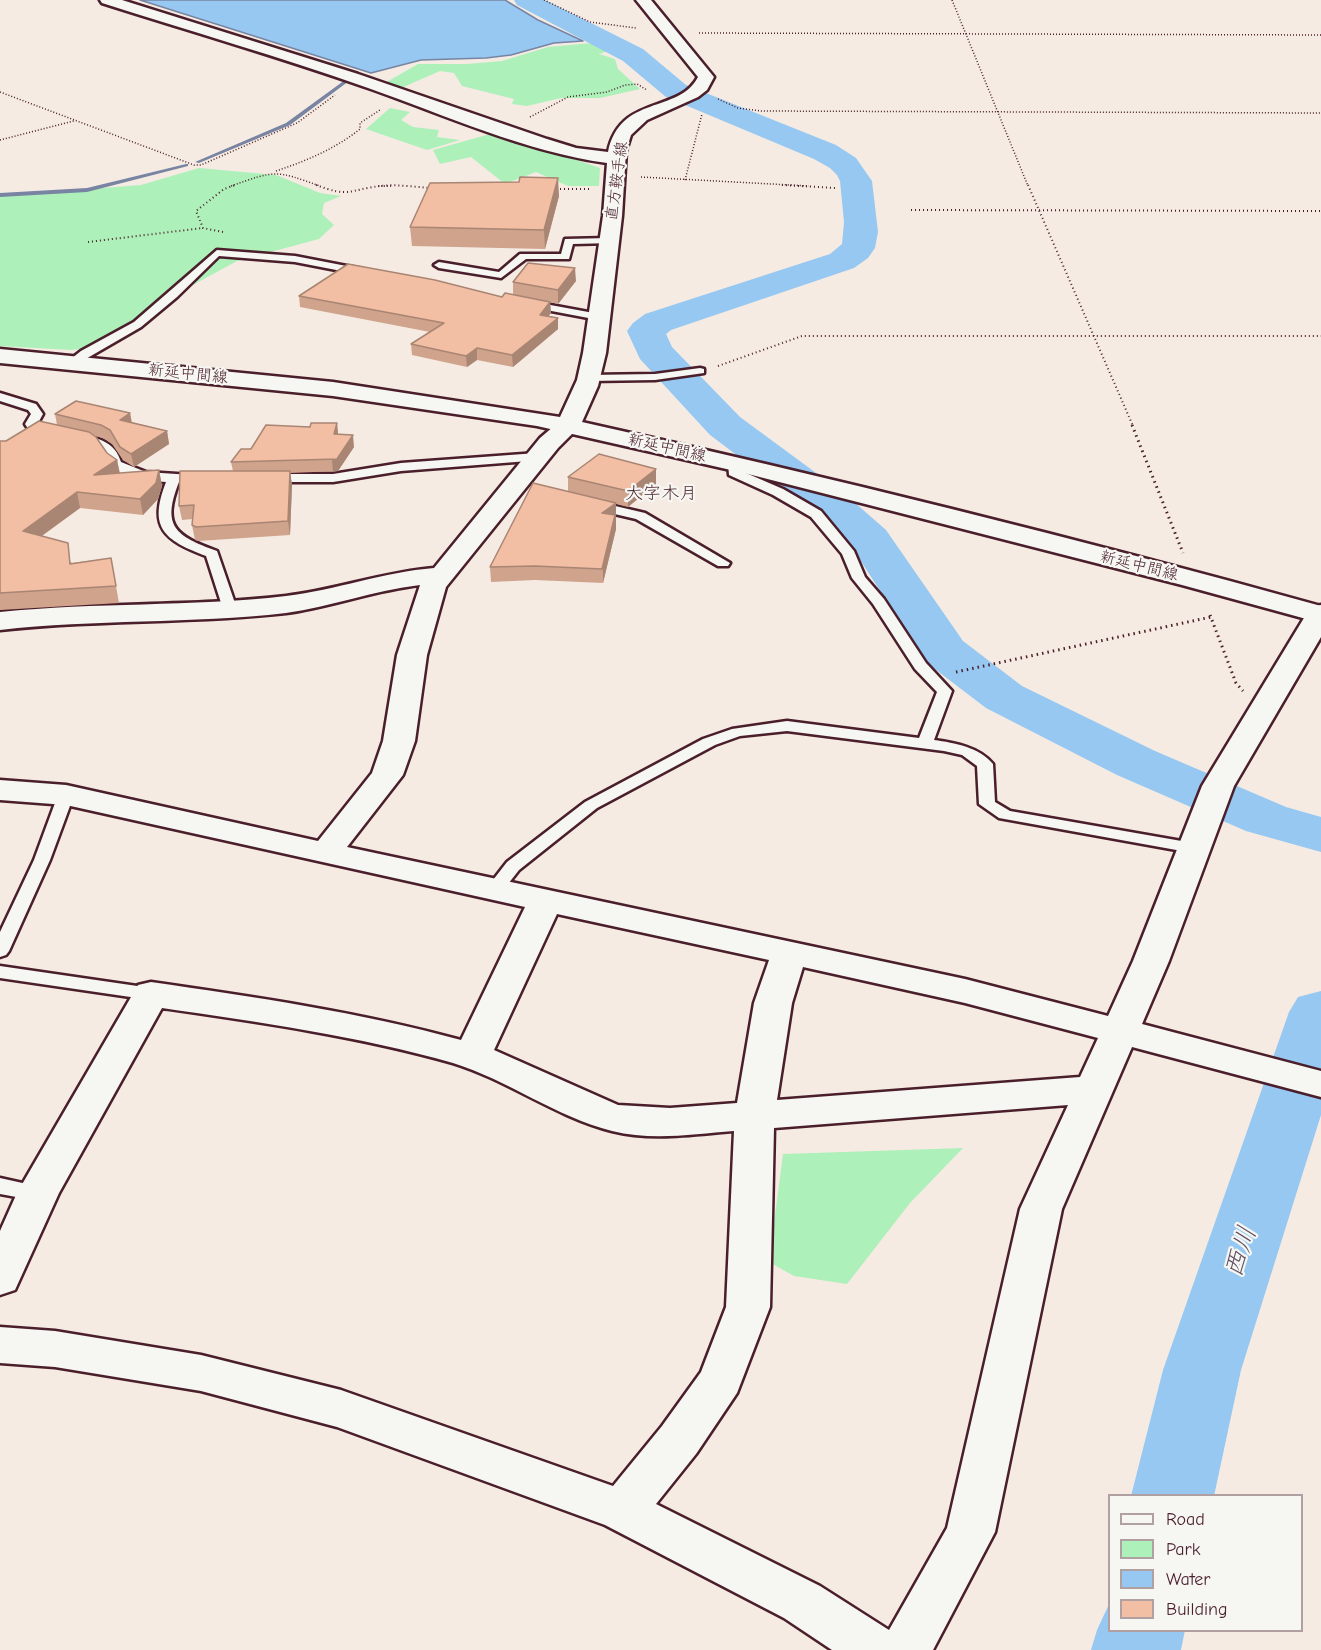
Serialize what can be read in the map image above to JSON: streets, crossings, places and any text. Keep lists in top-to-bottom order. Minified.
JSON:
{"streets":{"street":["直方鞍手線","新延中間線"]},"crossings":[["直方鞍手線","新延中間線"]],"districts":["大字木月"],"water":["西川"],"legend":["Road","Park","Water","Building"]}
